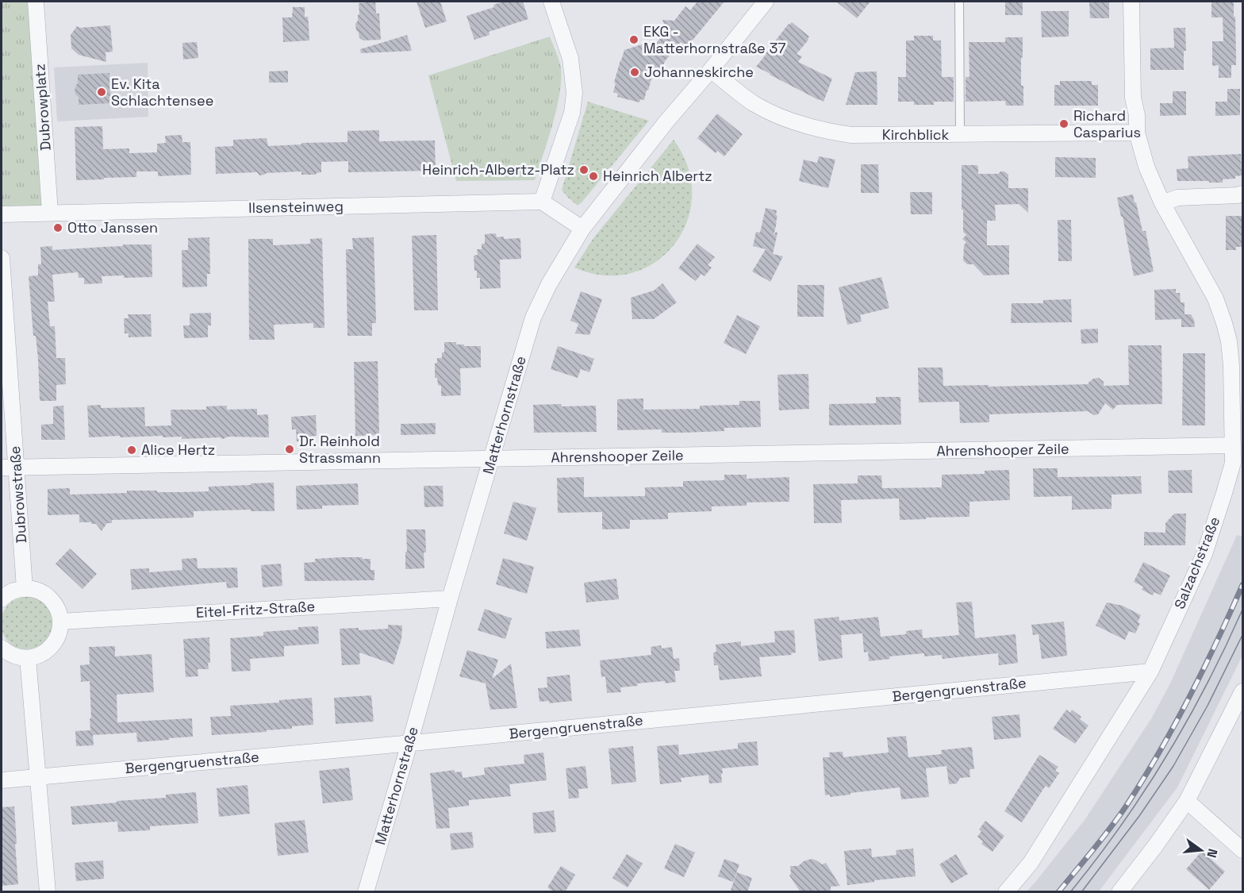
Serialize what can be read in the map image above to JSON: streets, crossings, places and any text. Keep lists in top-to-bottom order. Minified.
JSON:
{"streets":{"street":["Dubrowplatz","Kirchblick","Ilsensteinweg","Matterhornstraße","Ahrenshooper Zeile","Dubrowstraße","Salzachstraße","Eitel-Fritz-Straße","Bergengruenstraße"]},"crossings":[["Dubrowplatz","Ilsensteinweg"],["Kirchblick","Matterhornstraße"],["Kirchblick","Salzachstraße"],["Matterhornstraße","Ahrenshooper Zeile"],["Matterhornstraße","Eitel-Fritz-Straße"],["Matterhornstraße","Bergengruenstraße"],["Ahrenshooper Zeile","Dubrowstraße"],["Ahrenshooper Zeile","Salzachstraße"],["Salzachstraße","Bergengruenstraße"]],"places":["EKG - Matterhornstraße 37","Johanneskirche","Ev. Kita Schlachtensee","Richard Casparius","Heinrich-Albertz-Platz","Heinrich Albertz","Otto Janssen","Dr. Reinhold Strassmann","Alice Hertz"],"north":"right"}
